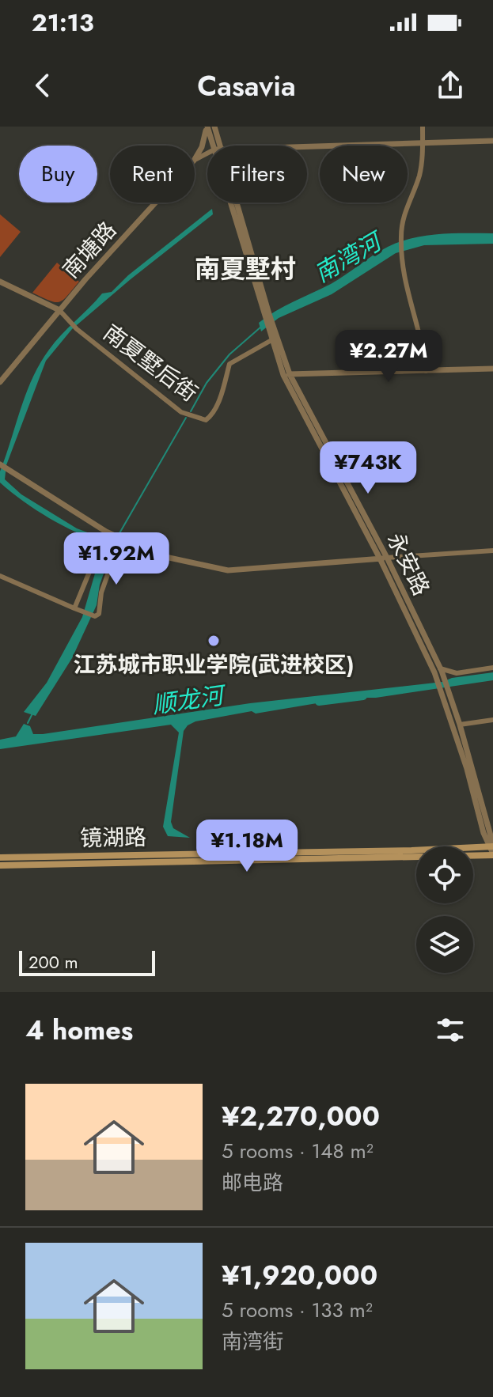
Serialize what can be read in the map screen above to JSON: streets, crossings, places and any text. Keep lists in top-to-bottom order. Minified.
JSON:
{"streets":{"main road":["镜湖路"],"street":["南塘路","南夏墅后街","永安路"]},"crossings":[["南塘路","南夏墅后街"],["南夏墅后街","永安路"]],"districts":["南夏墅村"],"water":["南湾河","顺龙河"],"places":["江苏城市职业学院(武进校区)"],"scale_bar":"200 m","page":{"status":"21:13","header":"Casavia","chip":["Buy","Rent","Filters","New"],"price":["¥2.27M","¥743K","¥1.92M","¥1.18M"],"scale":"200 m","heading":"4 homes","list":[{"name":"¥2,270,000","note":"5 rooms · 148 m² · 邮电路"},{"name":"¥1,920,000","note":"5 rooms · 133 m² · 南湾街"}]}}
